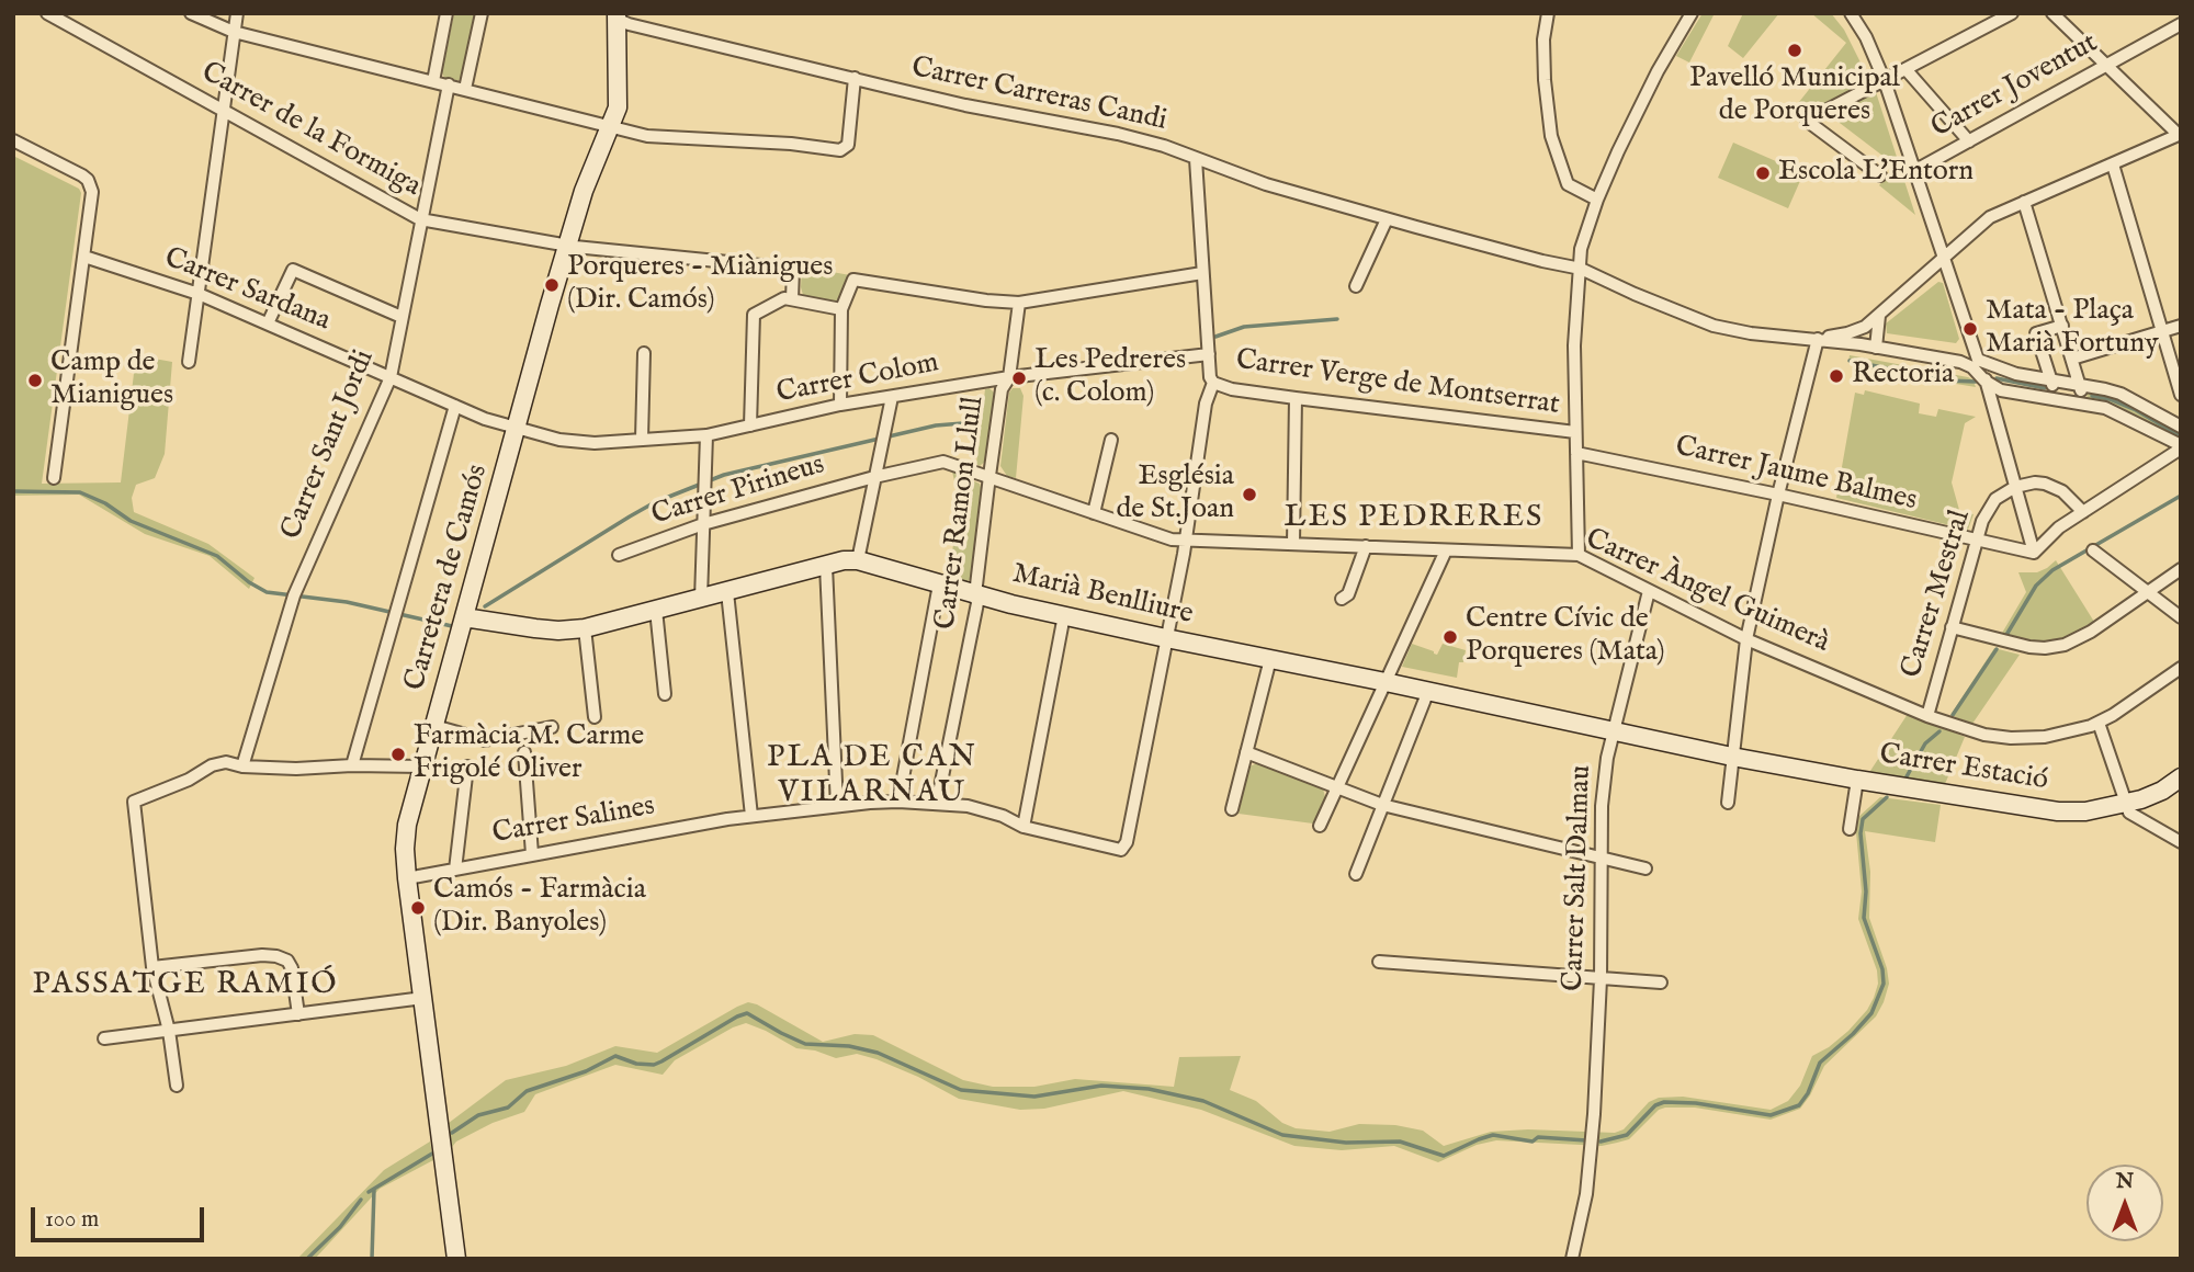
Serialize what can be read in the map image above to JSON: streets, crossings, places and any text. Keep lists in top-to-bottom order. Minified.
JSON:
{"streets":{"street":["Carrer Joventut","Carrer Carreras Candi","Carrer de la Formiga","Carrer Sardana","Carrer Colom","Carrer Verge de Montserrat","Carrer Sant Jordi","Carrer Jaume Balmes","Carrer Pirineus","Carrer Ramon Llull","Carretera de Camós","Carrer Àngel Guimerà","Carrer Mestral","Marià Benlliure","Carrer Estació","Carrer Salines","Carrer Salt Dalmau"]},"crossings":[["Carrer Carreras Candi","Carretera de Camós"],["Carrer de la Formiga","Carrer Sant Jordi"],["Carrer de la Formiga","Carretera de Camós"],["Carrer Sardana","Carrer Colom"],["Carrer Sardana","Carrer Sant Jordi"],["Carrer Sardana","Carretera de Camós"],["Carrer Colom","Carrer Ramon Llull"],["Carrer Colom","Carretera de Camós"],["Carrer Jaume Balmes","Carrer Mestral"],["Carrer Pirineus","Carrer Àngel Guimerà"],["Carrer Ramon Llull","Carrer Àngel Guimerà"],["Carrer Ramon Llull","Marià Benlliure"],["Carrer Ramon Llull","Carrer Salines"],["Carretera de Camós","Marià Benlliure"],["Carretera de Camós","Carrer Salines"],["Carrer Àngel Guimerà","Carrer Mestral"],["Carrer Àngel Guimerà","Carrer Salt Dalmau"],["Marià Benlliure","Carrer Estació"],["Marià Benlliure","Carrer Salines"],["Marià Benlliure","Carrer Salt Dalmau"]],"districts":["LES PEDRERES","PLA DE CAN VILARNAU","PASSATGE RAMIÓ"],"places":["Pavelló Municipal de Porqueres","Escola L'Entorn","Porqueres - Miànigues (Dir. Camós)","Mata - Plaça Marià Fortuny","Rectoria","Les Pedreres (c. Colom)","Camp de Mianigues","Església de St.Joan","Centre Cívic de Porqueres (Mata)","Farmàcia M. Carme Frigolé Oliver","Camós - Farmàcia (Dir. Banyoles)"],"scale_bar":"100 m","north":"top"}
